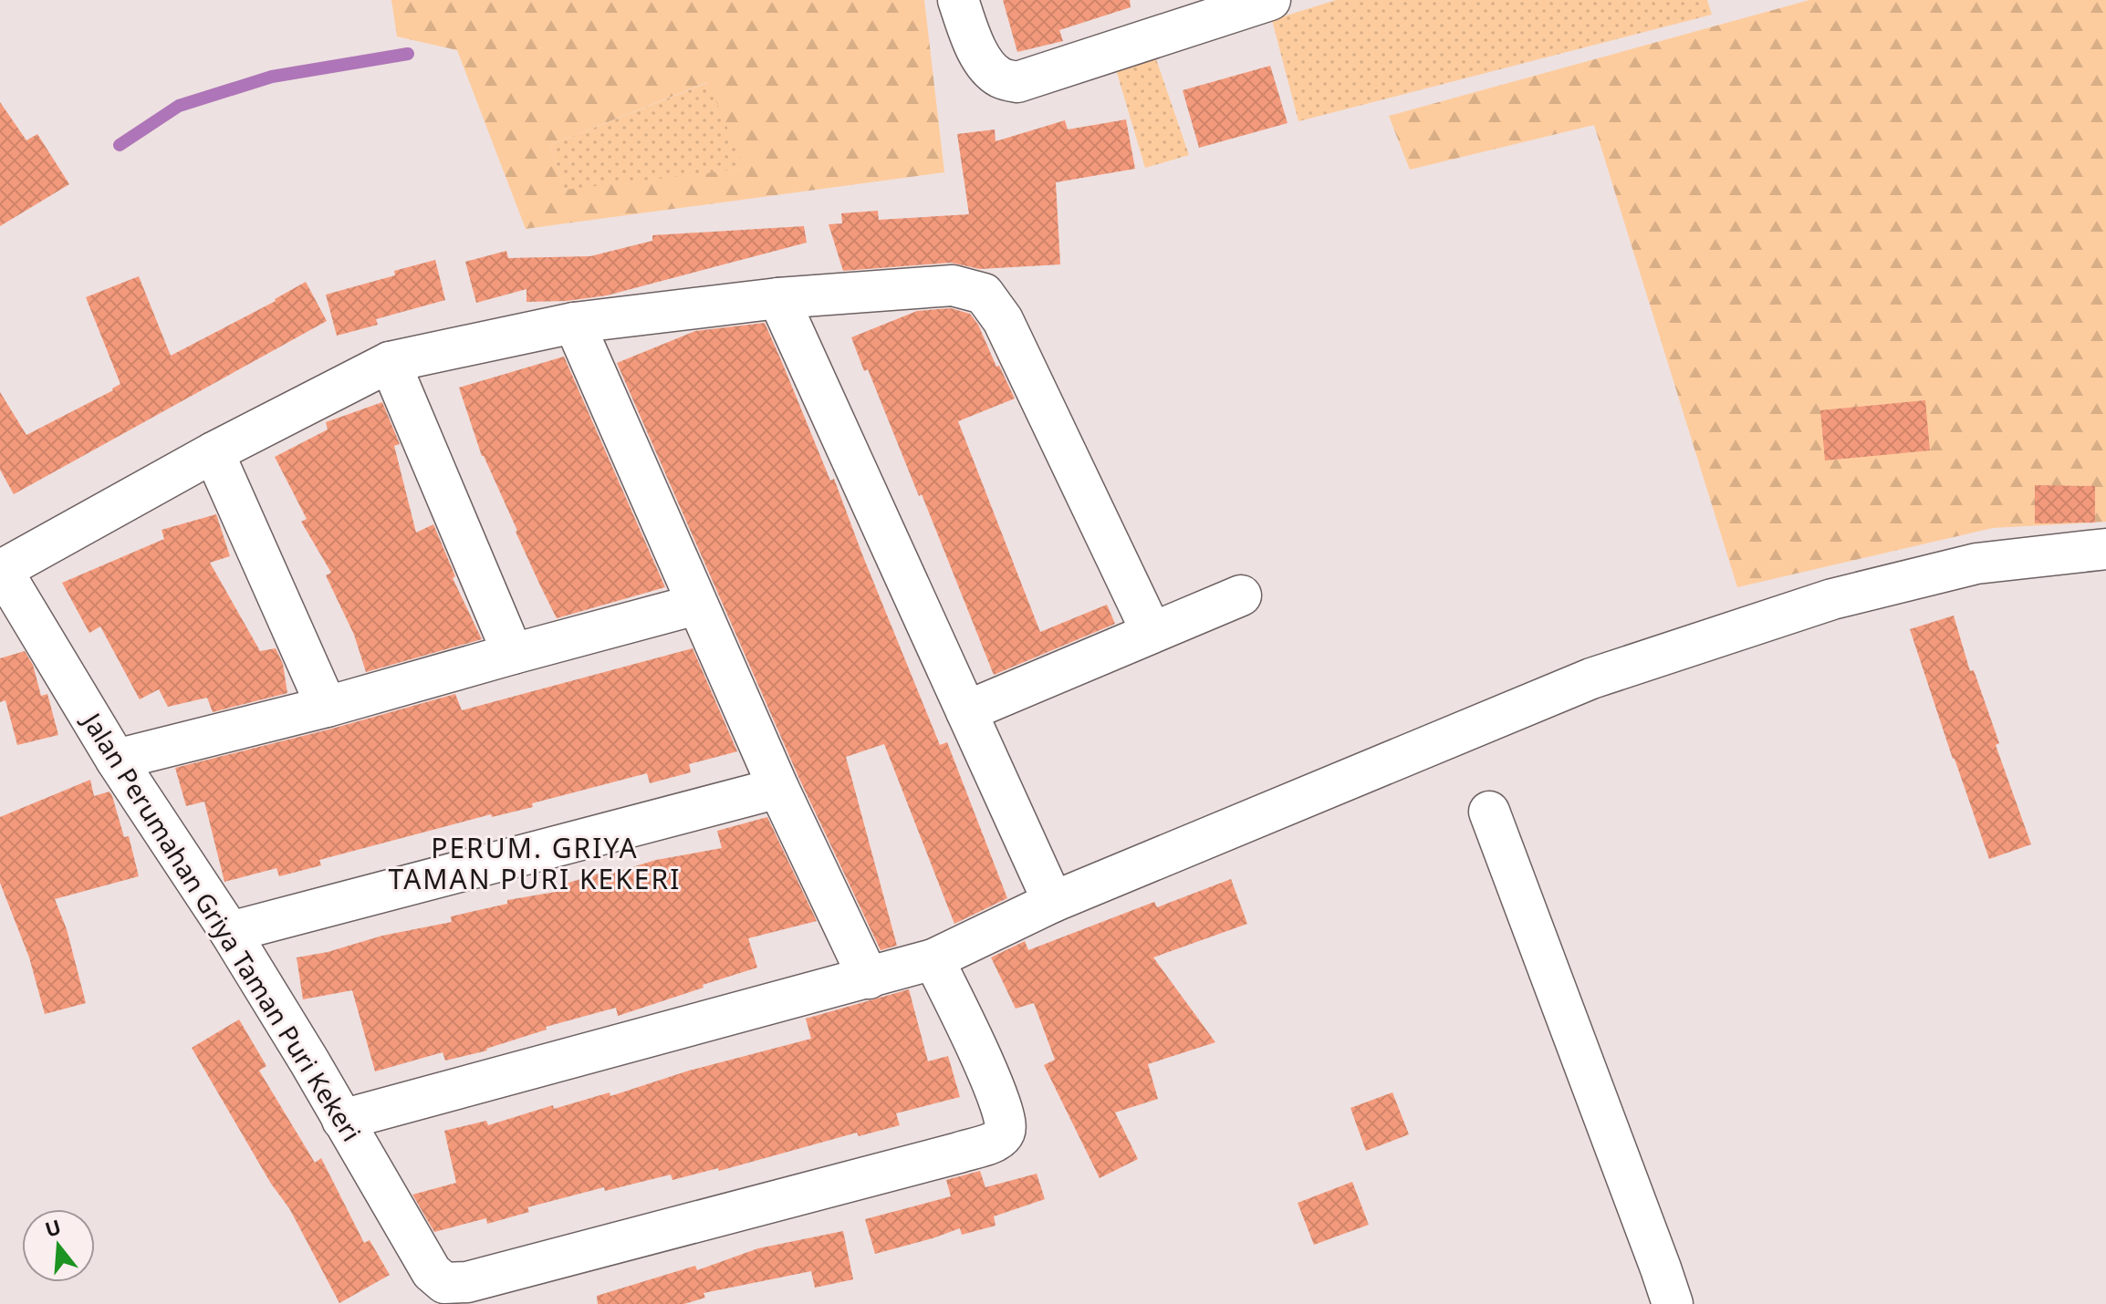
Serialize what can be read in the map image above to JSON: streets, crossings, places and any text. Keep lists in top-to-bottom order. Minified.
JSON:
{"streets":{"street":["Jalan Perumahan Griya Taman Puri Kekeri"]},"districts":["PERUM. GRIYA TAMAN PURI KEKERI"],"north":"top"}
